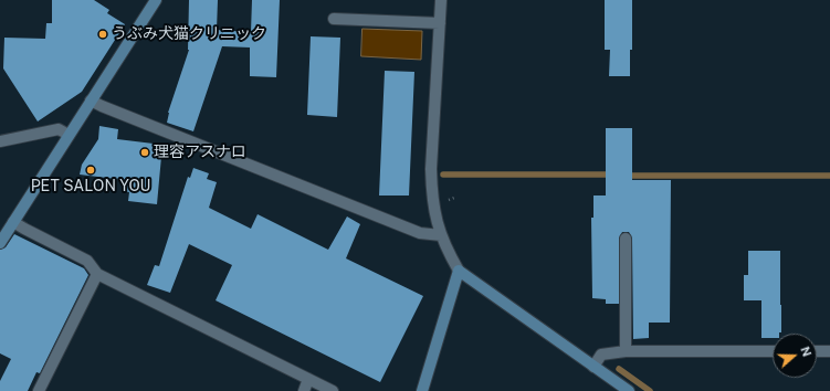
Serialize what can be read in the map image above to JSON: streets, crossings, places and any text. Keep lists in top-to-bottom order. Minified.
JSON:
{"places":["うぶみ犬猫クリニック","理容アスナロ","PET SALON YOU"],"north":"right"}
